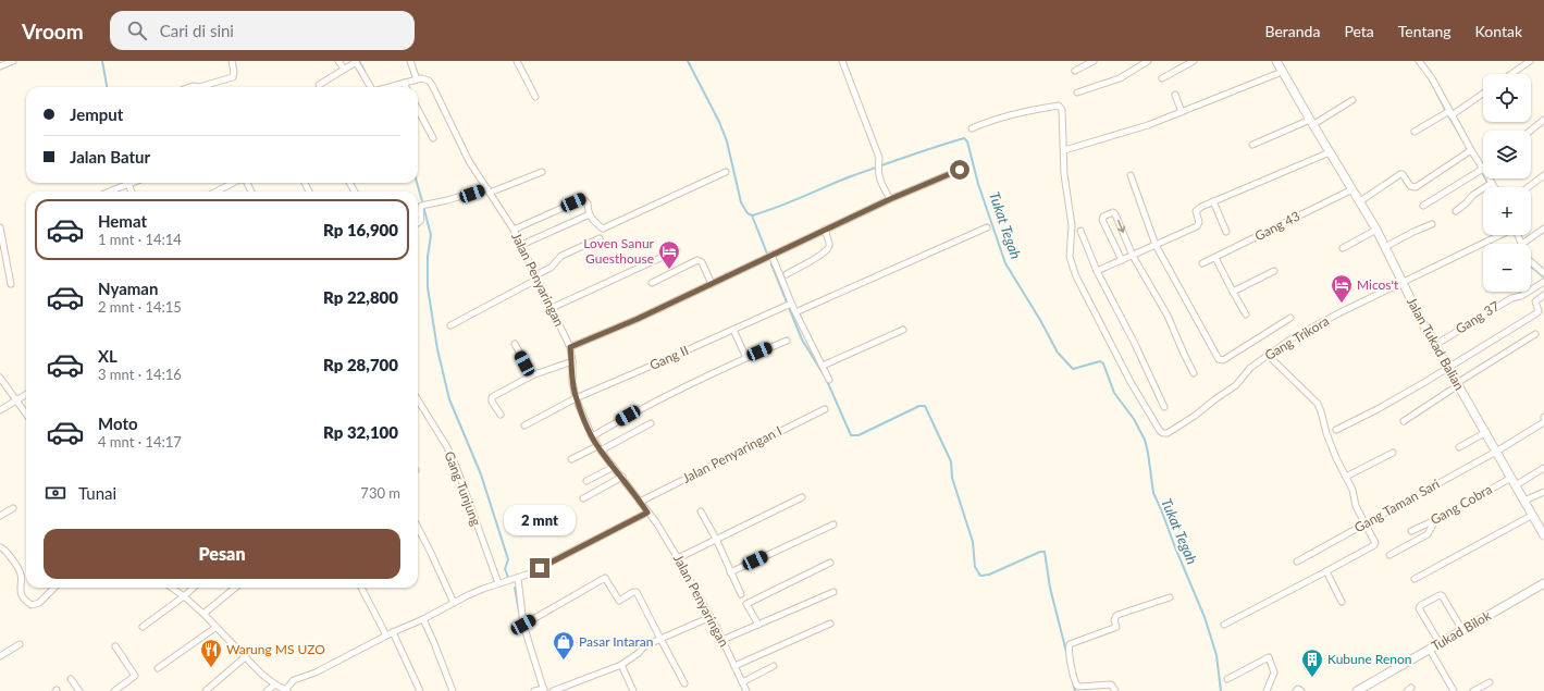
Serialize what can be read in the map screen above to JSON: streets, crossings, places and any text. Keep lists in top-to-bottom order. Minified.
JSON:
{"streets":{"street":["Gang 43","Jalan Penyaringan","Gang 37","Gang Trikora","Jalan Tukad Balian","Gang II","Jalan Penyaringan I","Gang Tunjung","Gang Cobra","Gang Taman Sari","Tukad Bilok"]},"crossings":[["Gang 43","Jalan Tukad Balian"],["Jalan Penyaringan","Gang II"],["Jalan Penyaringan","Jalan Penyaringan I"],["Gang 37","Jalan Tukad Balian"],["Gang Trikora","Jalan Tukad Balian"],["Jalan Tukad Balian","Gang Cobra"],["Jalan Tukad Balian","Gang Taman Sari"]],"water":["Tukat Tegah"],"places":{"hotel":["Loven Sanur Guesthouse","Micos't"],"shop":["Pasar Intaran"],"restaurant":["Warung MS UZO"],"building":["Kubune Renon"]},"page":{"header":"Vroom","search":"Cari di sini","nav":["Beranda","Peta","Tentang","Kontak"],"map_buttons":["+","−"],"banner":["Jemput","Jalan Batur"],"list":[{"name":"Hemat","note":"1 mnt · 14:14","value":"Rp 16,900"},{"name":"Nyaman","note":"2 mnt · 14:15","value":"Rp 22,800"},{"name":"XL","note":"3 mnt · 14:16","value":"Rp 28,700"},{"name":"Moto","note":"4 mnt · 14:17","value":"Rp 32,100"}],"pay":["Tunai","730 m"],"bubble":"2 mnt","buttons":"Pesan"}}
